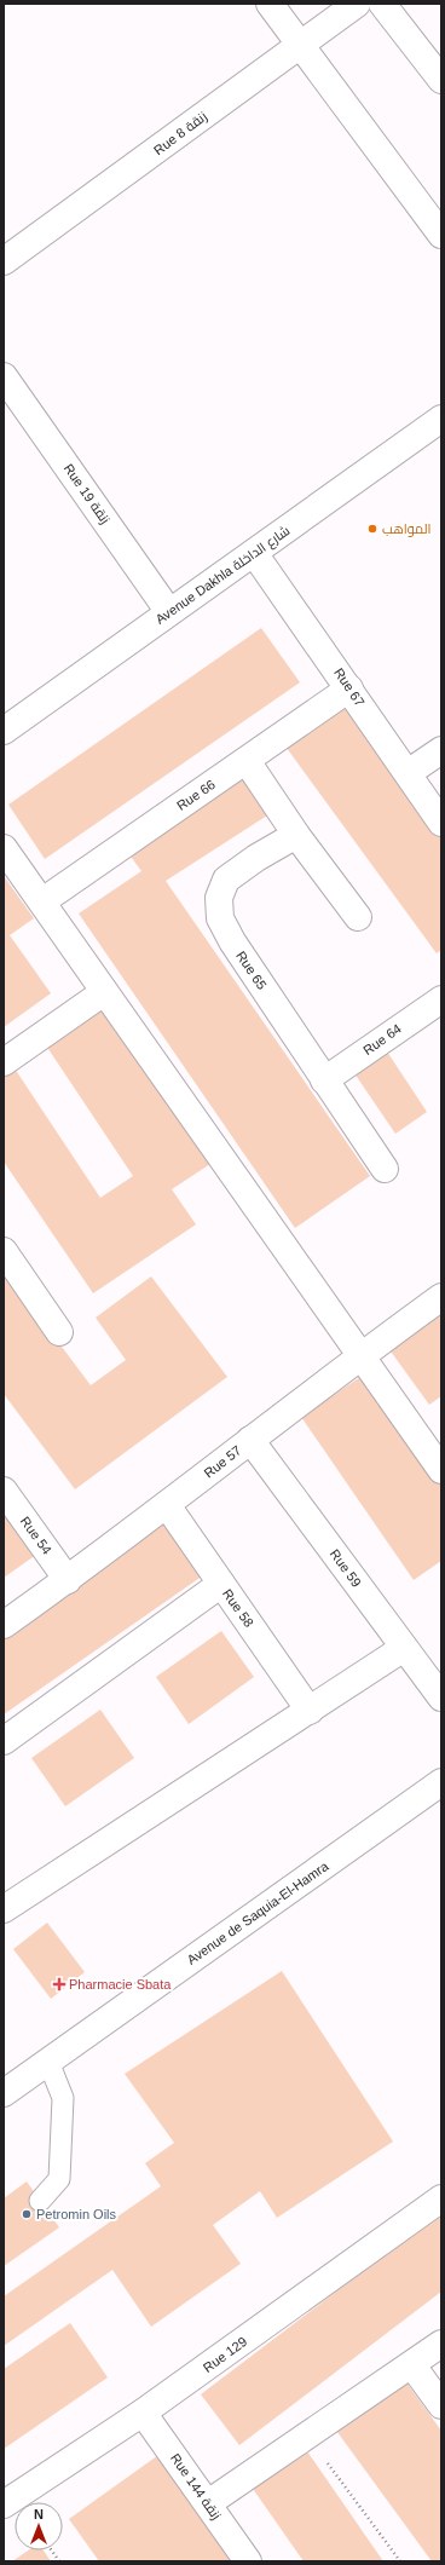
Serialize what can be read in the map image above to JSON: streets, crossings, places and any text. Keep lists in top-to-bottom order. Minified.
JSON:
{"streets":{"street":["Rue 8 زنقة","Rue 19 زنقة","Avenue Dakhla شارع الداخلة","Rue 67","Rue 66","Rue 65","Rue 64","Rue 57","Rue 54","Rue 59","Rue 58","Avenue de Saquia-El-Hamra","Rue 129","Rue 144 زنقة"]},"crossings":[["Rue 19 زنقة","Avenue Dakhla شارع الداخلة"],["Avenue Dakhla شارع الداخلة","Rue 67"],["Rue 67","Rue 66"],["Rue 65","Rue 64"],["Rue 57","Rue 54"],["Rue 57","Rue 59"],["Rue 57","Rue 58"],["Rue 129","Rue 144 زنقة"]],"places":{"other":["المواهب","Petromin Oils"],"health":["Pharmacie Sbata"]},"north":"top"}
